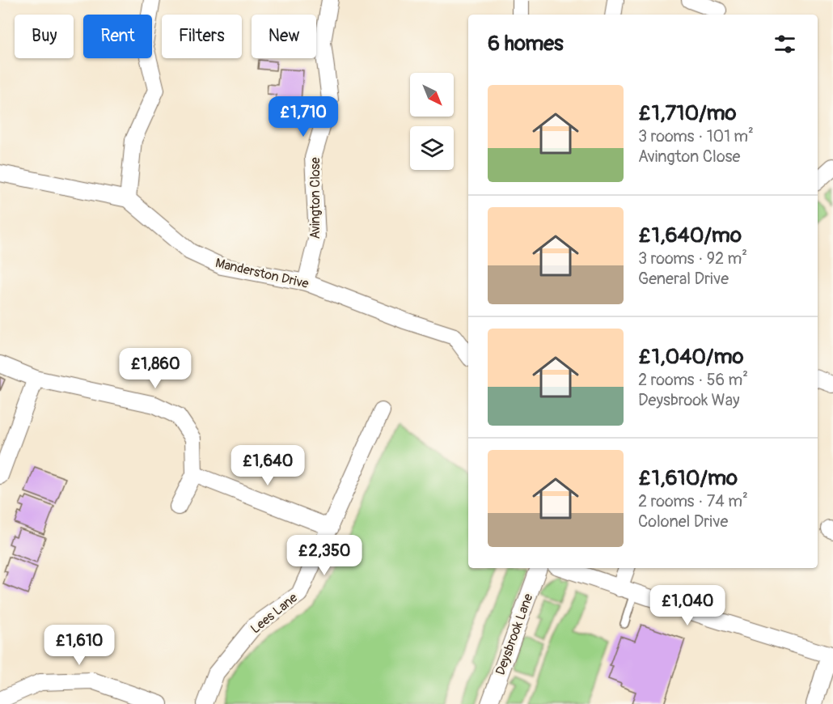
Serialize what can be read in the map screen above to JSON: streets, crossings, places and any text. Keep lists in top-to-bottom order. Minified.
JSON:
{"streets":{"street":["Avington Close","Manderston Drive","Lees Lane","Deysbrook Lane"]},"crossings":[["Avington Close","Manderston Drive"]],"north":"bottom right","page":{"chip":["Buy","Rent","Filters","New"],"heading":"6 homes","list":[{"name":"£1,710/mo","note":"3 rooms · 101 m² · Avington Close"},{"name":"£1,640/mo","note":"3 rooms · 92 m² · General Drive"},{"name":"£1,040/mo","note":"2 rooms · 56 m² · Deysbrook Way"},{"name":"£1,610/mo","note":"2 rooms · 74 m² · Colonel Drive"}],"price":["£1,710","£1,860","£1,640","£2,350","£1,040","£1,610"]}}
